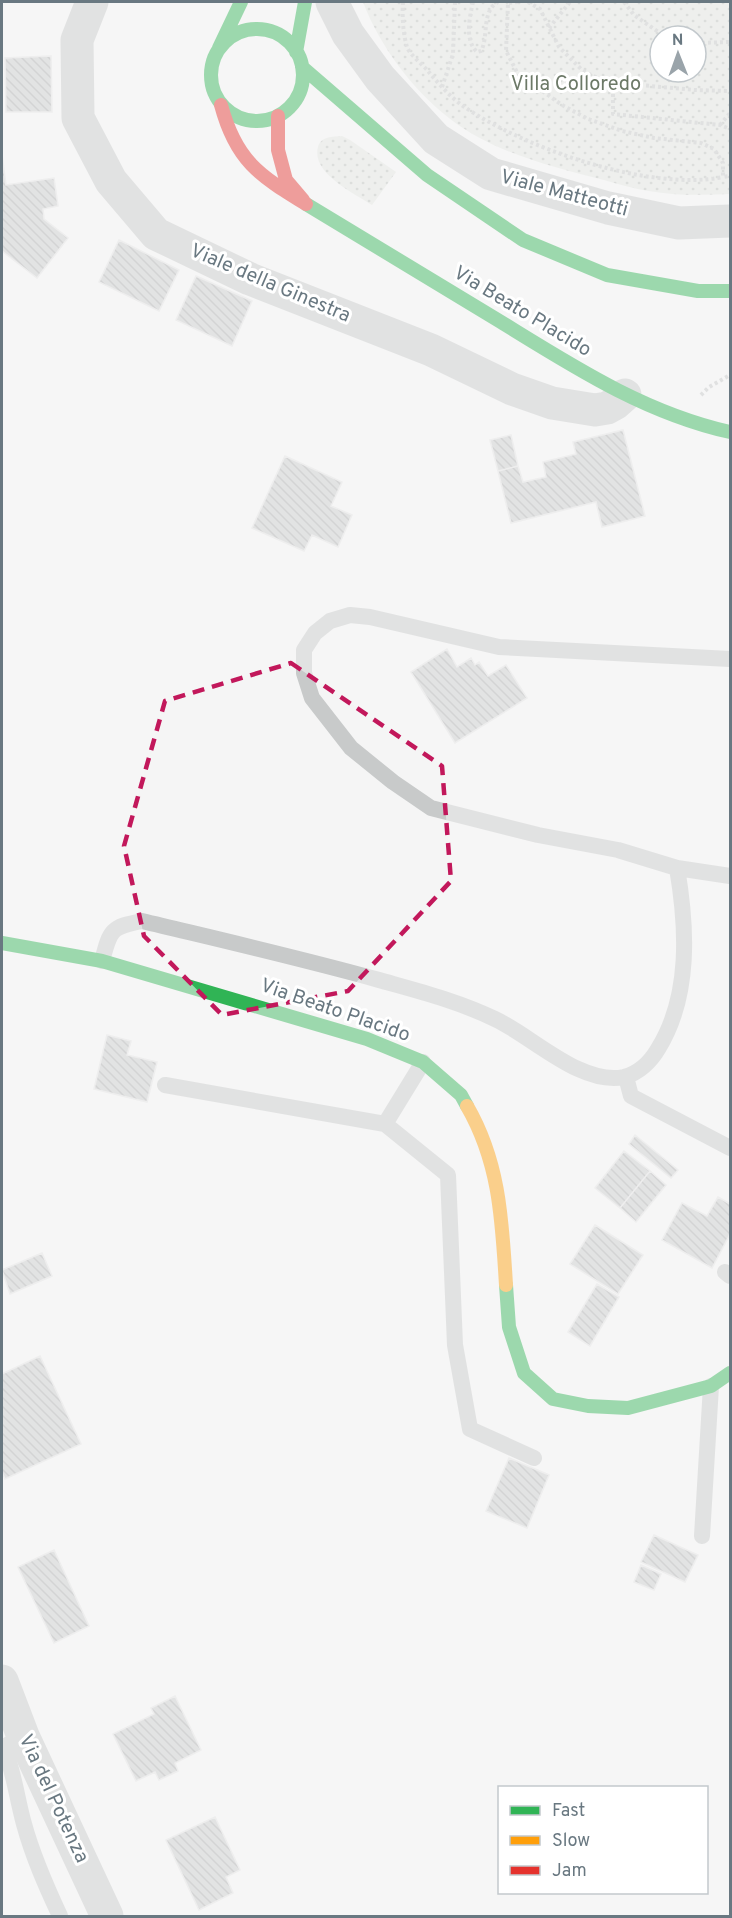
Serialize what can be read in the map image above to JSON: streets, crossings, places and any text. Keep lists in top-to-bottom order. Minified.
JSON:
{"streets":{"main road":["Via Beato Placido"],"street":["Viale Matteotti","Viale della Ginestra","Via del Potenza"]},"crossings":[["Viale della Ginestra","Via Beato Placido"]],"parks":["Villa Colloredo"],"legend":["Fast","Slow","Jam"],"north":"top"}
